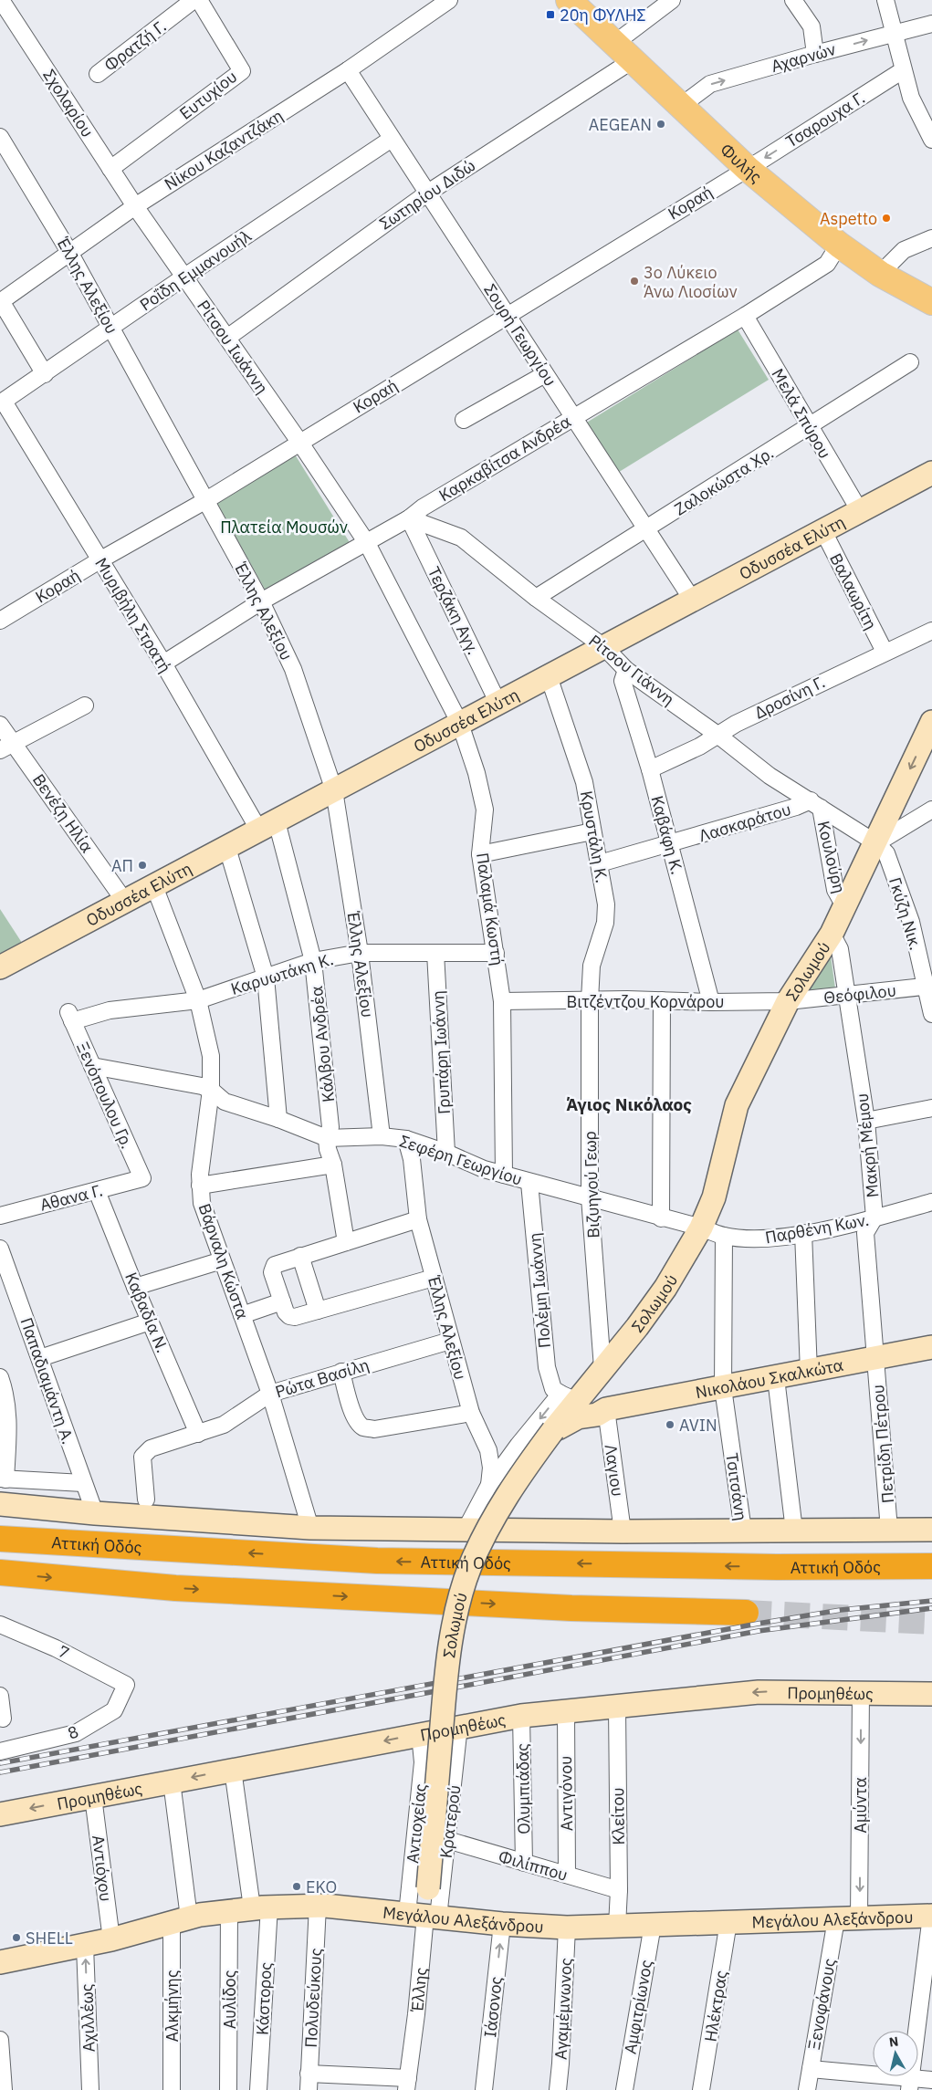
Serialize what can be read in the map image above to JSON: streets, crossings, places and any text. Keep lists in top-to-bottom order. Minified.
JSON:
{"streets":{"highway":["Αττική Οδός"],"main road":["Φυλής"],"street":["Φρατζή Γ.","Αχαρνών","Ευτυχίου","Σχολαρίου","Τσαρουχα Γ.","Νίκου Καζαντζάκη","Σωτηρίου Διδώ","Κοραή","Ροΐδη Εμμανουήλ","Έλλης Αλεξίου","Σουρή Γεωργίου","Ρίτσου Ιωάννη","Μελά Σπύρου","Καρκαβίτσα Ανδρέα","Ζαλοκώστα Χρ.","Οδυσσέα Ελύτη","Βαλαωρίτη","Τερζάκη Αγγ.","Μυριβήλη Στρατή","Ρίτσου Γιάννη","Δροσίνη Γ.","Βενέζη Ηλία","Λασκαράτου","Καβάφη Κ.","Κρυστάλη Κ.","Κουλούρη","Παλαμά Κωστή","Γκύζη Νικ.","Σολωμού","Καρυωτάκη Κ.","Θεόφιλου","Βιτζέντζου Κορνάρου","Κάλβου Ανδρέα","Γρυπάρη Ιωάννη","Ξενόπουλου Γρ.","Μακρή Μέμου","Σεφέρη Γεωργίου","Βιζυηνού Γεωρ","Αθανα Γ.","Παρθένη Κων.","Βάρναλη Κώστα","Πολέμη Ιωάννη","Καβαδία Ν.","Ρώτα Βασίλη","Νικολάου Σκαλκώτα","Παπαδιαμάντη Α.","Πετρίδη Πέτρου","Λαγιου","Τσιτσάνη","7","Προμηθέως","8","Ολυμπιάδας","Αντιγόνου","Αμύντα","Κλείτου","Κρατερού","Αντιοχείας","Φιλίππου","Αντιόχου","Μεγάλου Αλεξάνδρου","Έλλης","Πολυδεύκους","Κάστορος","Αυλίδος","Ξενοφάνους","Αλκμήνης","Ηλέκτρας","Ιάσονος","Αμφιτρίωνος","Αγαμέμνωνος","Αχιλλέως"]},"crossings":[["Αχαρνών","Φυλής"],["Ευτυχίου","Σχολαρίου"],["Σχολαρίου","Νίκου Καζαντζάκη"],["Σχολαρίου","Ρίτσου Ιωάννη"],["Τσαρουχα Γ.","Φυλής"],["Τσαρουχα Γ.","Κοραή"],["Νίκου Καζαντζάκη","Έλλης Αλεξίου"],["Νίκου Καζαντζάκη","Σουρή Γεωργίου"],["Νίκου Καζαντζάκη","Ρίτσου Ιωάννη"],["Φυλής","Σωτηρίου Διδώ"],["Φυλής","Κοραή"],["Φυλής","Καρκαβίτσα Ανδρέα"],["Σωτηρίου Διδώ","Σουρή Γεωργίου"],["Σωτηρίου Διδώ","Ρίτσου Ιωάννη"],["Κοραή","Έλλης Αλεξίου"],["Κοραή","Σουρή Γεωργίου"],["Κοραή","Ρίτσου Ιωάννη"],["Κοραή","Μυριβήλη Στρατή"],["Κοραή","Παλαμά Κωστή"],["Ροΐδη Εμμανουήλ","Έλλης Αλεξίου"],["Ροΐδη Εμμανουήλ","Σουρή Γεωργίου"],["Ροΐδη Εμμανουήλ","Ρίτσου Ιωάννη"],["Ροΐδη Εμμανουήλ","Μυριβήλη Στρατή"],["Έλλης Αλεξίου","Καρκαβίτσα Ανδρέα"],["Έλλης Αλεξίου","Οδυσσέα Ελύτη"],["Έλλης Αλεξίου","Καρυωτάκη Κ."],["Έλλης Αλεξίου","Σεφέρη Γεωργίου"],["Έλλης Αλεξίου","Ρώτα Βασίλη"],["Σουρή Γεωργίου","Καρκαβίτσα Ανδρέα"],["Σουρή Γεωργίου","Ζαλοκώστα Χρ."],["Σουρή Γεωργίου","Οδυσσέα Ελύτη"],["Ρίτσου Ιωάννη","Παλαμά Κωστή"],["Μελά Σπύρου","Καρκαβίτσα Ανδρέα"],["Μελά Σπύρου","Ζαλοκώστα Χρ."],["Μελά Σπύρου","Οδυσσέα Ελύτη"],["Καρκαβίτσα Ανδρέα","Τερζάκη Αγγ."],["Καρκαβίτσα Ανδρέα","Μυριβήλη Στρατή"],["Καρκαβίτσα Ανδρέα","Ρίτσου Γιάννη"],["Καρκαβίτσα Ανδρέα","Παλαμά Κωστή"],["Ζαλοκώστα Χρ.","Ρίτσου Γιάννη"],["Οδυσσέα Ελύτη","Βαλαωρίτη"],["Οδυσσέα Ελύτη","Τερζάκη Αγγ."],["Οδυσσέα Ελύτη","Μυριβήλη Στρατή"],["Οδυσσέα Ελύτη","Ρίτσου Γιάννη"],["Οδυσσέα Ελύτη","Βενέζη Ηλία"],["Οδυσσέα Ελύτη","Κρυστάλη Κ."],["Οδυσσέα Ελύτη","Παλαμά Κωστή"],["Οδυσσέα Ελύτη","Κάλβου Ανδρέα"],["Οδυσσέα Ελύτη","Βάρναλη Κώστα"],["Βαλαωρίτη","Δροσίνη Γ."],["Τερζάκη Αγγ.","Ρίτσου Γιάννη"],["Μυριβήλη Στρατή","Κάλβου Ανδρέα"],["Ρίτσου Γιάννη","Δροσίνη Γ."],["Ρίτσου Γιάννη","Λασκαράτου"],["Ρίτσου Γιάννη","Καβάφη Κ."],["Ρίτσου Γιάννη","Κουλούρη"],["Ρίτσου Γιάννη","Γκύζη Νικ."],["Ρίτσου Γιάννη","Σολωμού"],["Δροσίνη Γ.","Καβάφη Κ."],["Βενέζη Ηλία","Βάρναλη Κώστα"],["Λασκαράτου","Καβάφη Κ."],["Λασκαράτου","Κρυστάλη Κ."],["Λασκαράτου","Κουλούρη"],["Καβάφη Κ.","Βιτζέντζου Κορνάρου"],["Κρυστάλη Κ.","Βιτζέντζου Κορνάρου"],["Κρυστάλη Κ.","Βιζυηνού Γεωρ"],["Κουλούρη","Σολωμού"],["Παλαμά Κωστή","Καρυωτάκη Κ."],["Παλαμά Κωστή","Βιτζέντζου Κορνάρου"],["Παλαμά Κωστή","Σεφέρη Γεωργίου"],["Γκύζη Νικ.","Σολωμού"],["Γκύζη Νικ.","Θεόφιλου"],["Σολωμού","Θεόφιλου"],["Σολωμού","Βιτζέντζου Κορνάρου"],["Σολωμού","Μακρή Μέμου"],["Σολωμού","Σεφέρη Γεωργίου"],["Σολωμού","Βιζυηνού Γεωρ"],["Σολωμού","Παρθένη Κων."],["Σολωμού","Πολέμη Ιωάννη"],["Σολωμού","Νικολάου Σκαλκώτα"],["Σολωμού","Έλλης"],["Καρυωτάκη Κ.","Κάλβου Ανδρέα"],["Καρυωτάκη Κ.","Γρυπάρη Ιωάννη"],["Καρυωτάκη Κ.","Ξενόπουλου Γρ."],["Καρυωτάκη Κ.","Βάρναλη Κώστα"],["Θεόφιλου","Βιτζέντζου Κορνάρου"],["Θεόφιλου","Μακρή Μέμου"],["Βιτζέντζου Κορνάρου","Βιζυηνού Γεωρ"],["Κάλβου Ανδρέα","Σεφέρη Γεωργίου"],["Γρυπάρη Ιωάννη","Σεφέρη Γεωργίου"],["Ξενόπουλου Γρ.","Σεφέρη Γεωργίου"],["Ξενόπουλου Γρ.","Αθανα Γ."],["Μακρή Μέμου","Παρθένη Κων."],["Μακρή Μέμου","Νικολάου Σκαλκώτα"],["Μακρή Μέμου","Πετρίδη Πέτρου"],["Σεφέρη Γεωργίου","Βιζυηνού Γεωρ"],["Σεφέρη Γεωργίου","Παρθένη Κων."],["Σεφέρη Γεωργίου","Βάρναλη Κώστα"],["Σεφέρη Γεωργίου","Πολέμη Ιωάννη"],["Αθανα Γ.","Καβαδία Ν."],["Παρθένη Κων.","Τσιτσάνη"],["Βάρναλη Κώστα","Ρώτα Βασίλη"],["Πολέμη Ιωάννη","Νικολάου Σκαλκώτα"],["Καβαδία Ν.","Ρώτα Βασίλη"],["Νικολάου Σκαλκώτα","Πετρίδη Πέτρου"],["Νικολάου Σκαλκώτα","Λαγιου"],["Νικολάου Σκαλκώτα","Τσιτσάνη"],["7","8"],["Προμηθέως","Ολυμπιάδας"],["Προμηθέως","Αντιγόνου"],["Προμηθέως","Αμύντα"],["Προμηθέως","Κλείτου"],["Προμηθέως","Κρατερού"],["Προμηθέως","Αντιοχείας"],["Προμηθέως","Αντιόχου"],["Προμηθέως","Κάστορος"],["Προμηθέως","Αλκμήνης"],["Ολυμπιάδας","Φιλίππου"],["Αντιγόνου","Φιλίππου"],["Αμύντα","Μεγάλου Αλεξάνδρου"],["Κλείτου","Φιλίππου"],["Κλείτου","Μεγάλου Αλεξάνδρου"],["Κρατερού","Αντιοχείας"],["Κρατερού","Φιλίππου"],["Κρατερού","Μεγάλου Αλεξάνδρου"],["Κρατερού","Έλλης"],["Αντιοχείας","Μεγάλου Αλεξάνδρου"],["Αντιοχείας","Έλλης"],["Αντιόχου","Μεγάλου Αλεξάνδρου"],["Μεγάλου Αλεξάνδρου","Έλλης"],["Μεγάλου Αλεξάνδρου","Πολυδεύκους"],["Μεγάλου Αλεξάνδρου","Κάστορος"],["Μεγάλου Αλεξάνδρου","Αυλίδος"],["Μεγάλου Αλεξάνδρου","Ξενοφάνους"],["Μεγάλου Αλεξάνδρου","Αλκμήνης"],["Μεγάλου Αλεξάνδρου","Ηλέκτρας"],["Μεγάλου Αλεξάνδρου","Ιάσονος"],["Μεγάλου Αλεξάνδρου","Αμφιτρίωνος"],["Μεγάλου Αλεξάνδρου","Αγαμέμνωνος"],["Μεγάλου Αλεξάνδρου","Αχιλλέως"]],"one_way":["Αχαρνών","Τσαρουχα Γ.","Αμύντα","Ιάσονος"],"districts":["Άγιος Νικόλαος"],"parks":["Πλατεία Μουσών"],"places":{"transit":["20η ΦΥΛΗΣ"],"other":["AEGEAN","Aspetto","3ο Λύκειο Άνω Λιοσίων","ΑΠ","AVIN","EKO","SHELL"]},"north":"top"}
